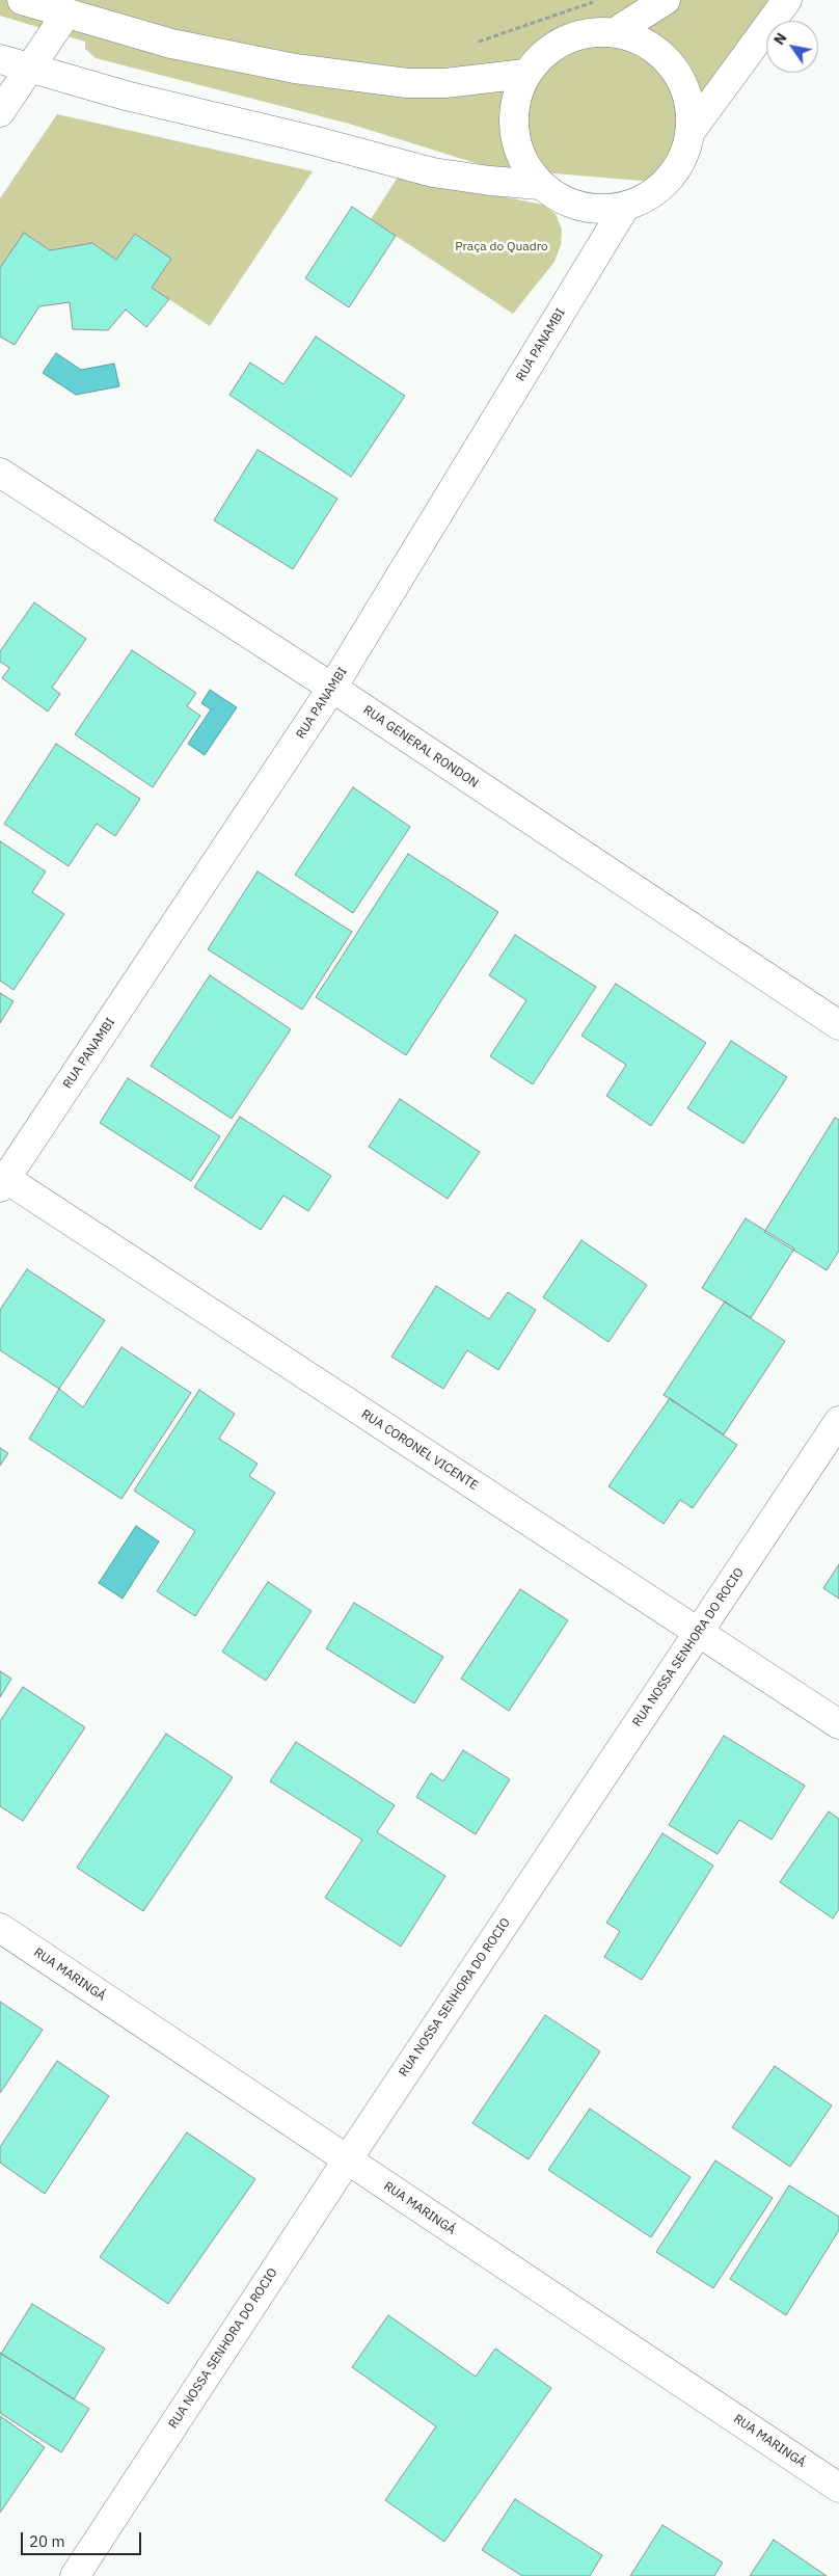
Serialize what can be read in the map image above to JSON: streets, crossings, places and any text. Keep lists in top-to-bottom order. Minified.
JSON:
{"streets":{"street":["RUA PANAMBI","RUA GENERAL RONDON","RUA CORONEL VICENTE","RUA NOSSA SENHORA DO ROCIO","RUA MARINGÁ"]},"crossings":[["RUA PANAMBI","RUA GENERAL RONDON"],["RUA PANAMBI","RUA CORONEL VICENTE"],["RUA CORONEL VICENTE","RUA NOSSA SENHORA DO ROCIO"],["RUA NOSSA SENHORA DO ROCIO","RUA MARINGÁ"]],"parks":["Praça do Quadro"],"scale_bar":"20 m","north":"top left"}
